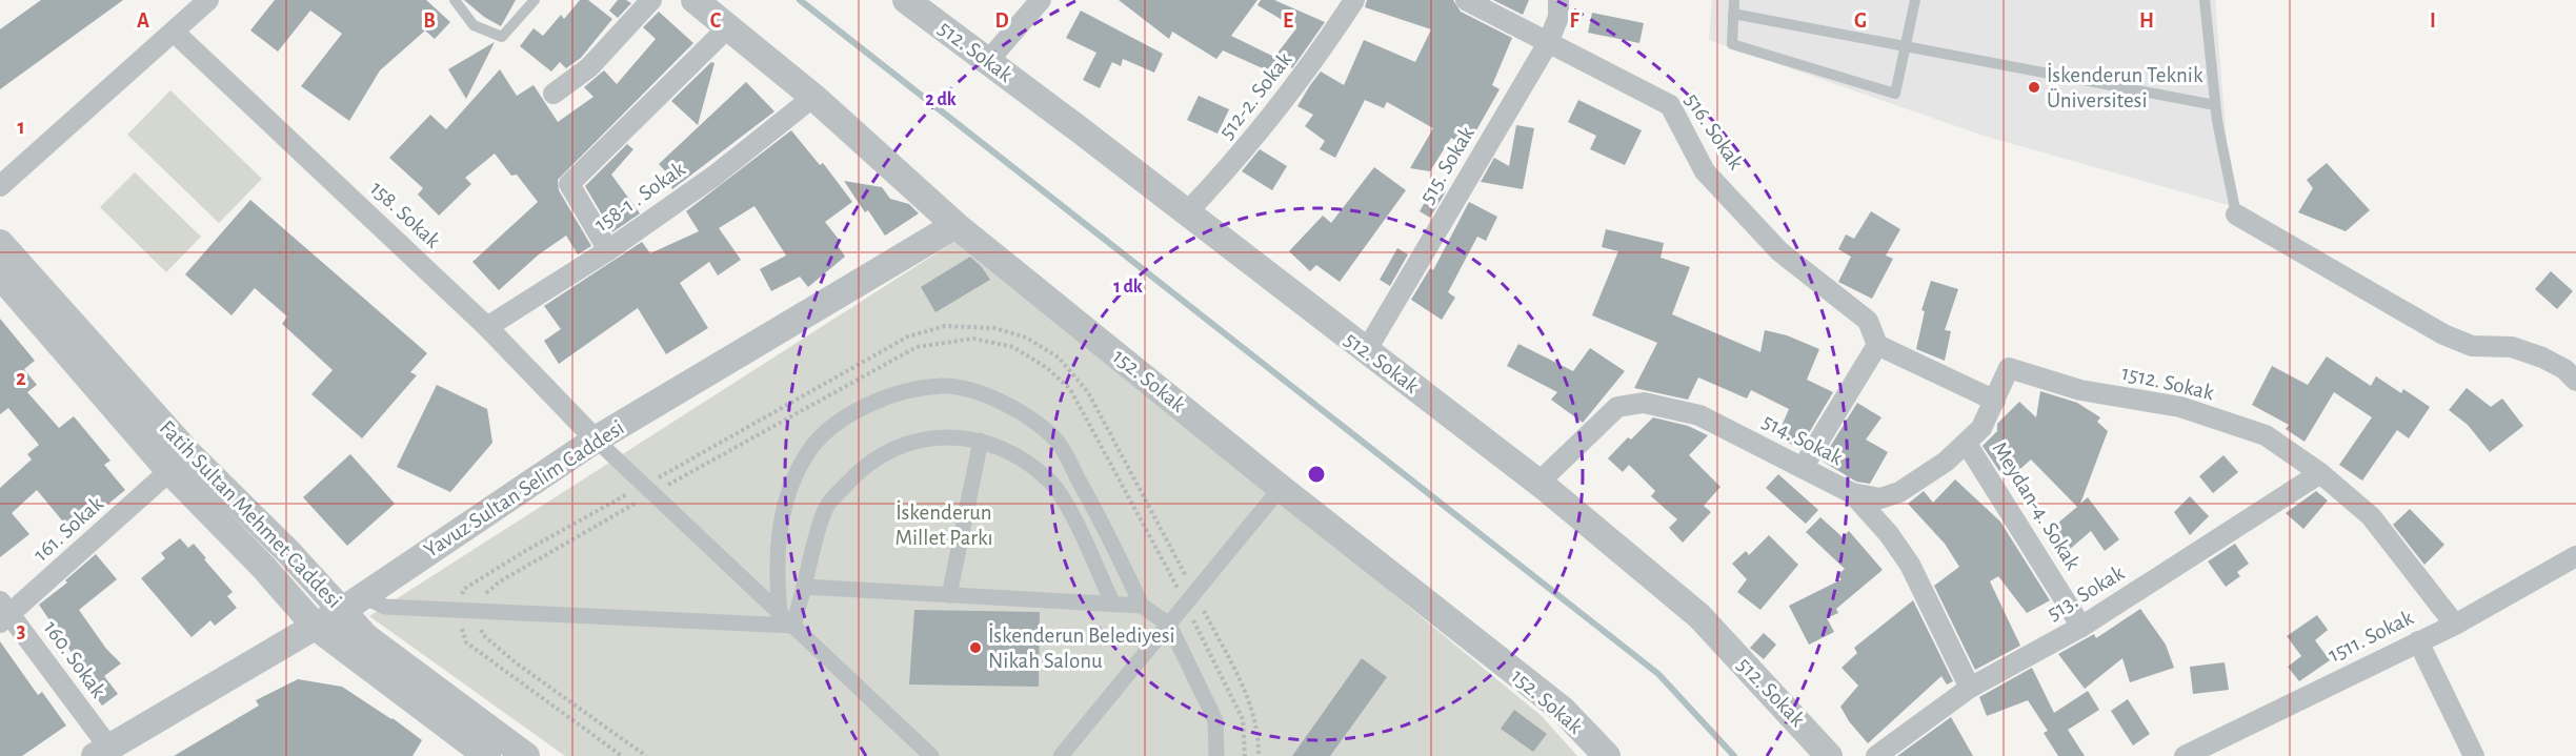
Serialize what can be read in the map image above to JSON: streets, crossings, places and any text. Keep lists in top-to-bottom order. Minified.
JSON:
{"streets":{"street":["512. Sokak","512-2. Sokak","516. Sokak","515. Sokak","158-1 . Sokak","158. Sokak","152. Sokak","1512. Sokak","514. Sokak","Yavuz Sultan Selim Caddesi","Meydan-4. Sokak","Fatih Sultan Mehmet Caddesi","161. Sokak","513. Sokak","1511. Sokak","160. Sokak"]},"crossings":[["512. Sokak","512-2. Sokak"],["512. Sokak","515. Sokak"],["512. Sokak","514. Sokak"],["516. Sokak","515. Sokak"],["158-1 . Sokak","158. Sokak"],["158-1 . Sokak","152. Sokak"],["158. Sokak","Yavuz Sultan Selim Caddesi"],["152. Sokak","Yavuz Sultan Selim Caddesi"],["1512. Sokak","514. Sokak"],["1512. Sokak","Meydan-4. Sokak"],["1512. Sokak","513. Sokak"],["1512. Sokak","1511. Sokak"],["514. Sokak","513. Sokak"],["Yavuz Sultan Selim Caddesi","Fatih Sultan Mehmet Caddesi"],["Yavuz Sultan Selim Caddesi","160. Sokak"],["Meydan-4. Sokak","513. Sokak"],["Fatih Sultan Mehmet Caddesi","161. Sokak"],["161. Sokak","160. Sokak"]],"parks":["İskenderun Millet Parkı"],"places":["İskenderun Teknik Üniversitesi","İskenderun Belediyesi Nikah Salonu"],"grid":{"columns":["A","B","C","D","E","F","G","H","I"],"rows":["1","2","3"]},"rings":["2 dk","1 dk"]}
